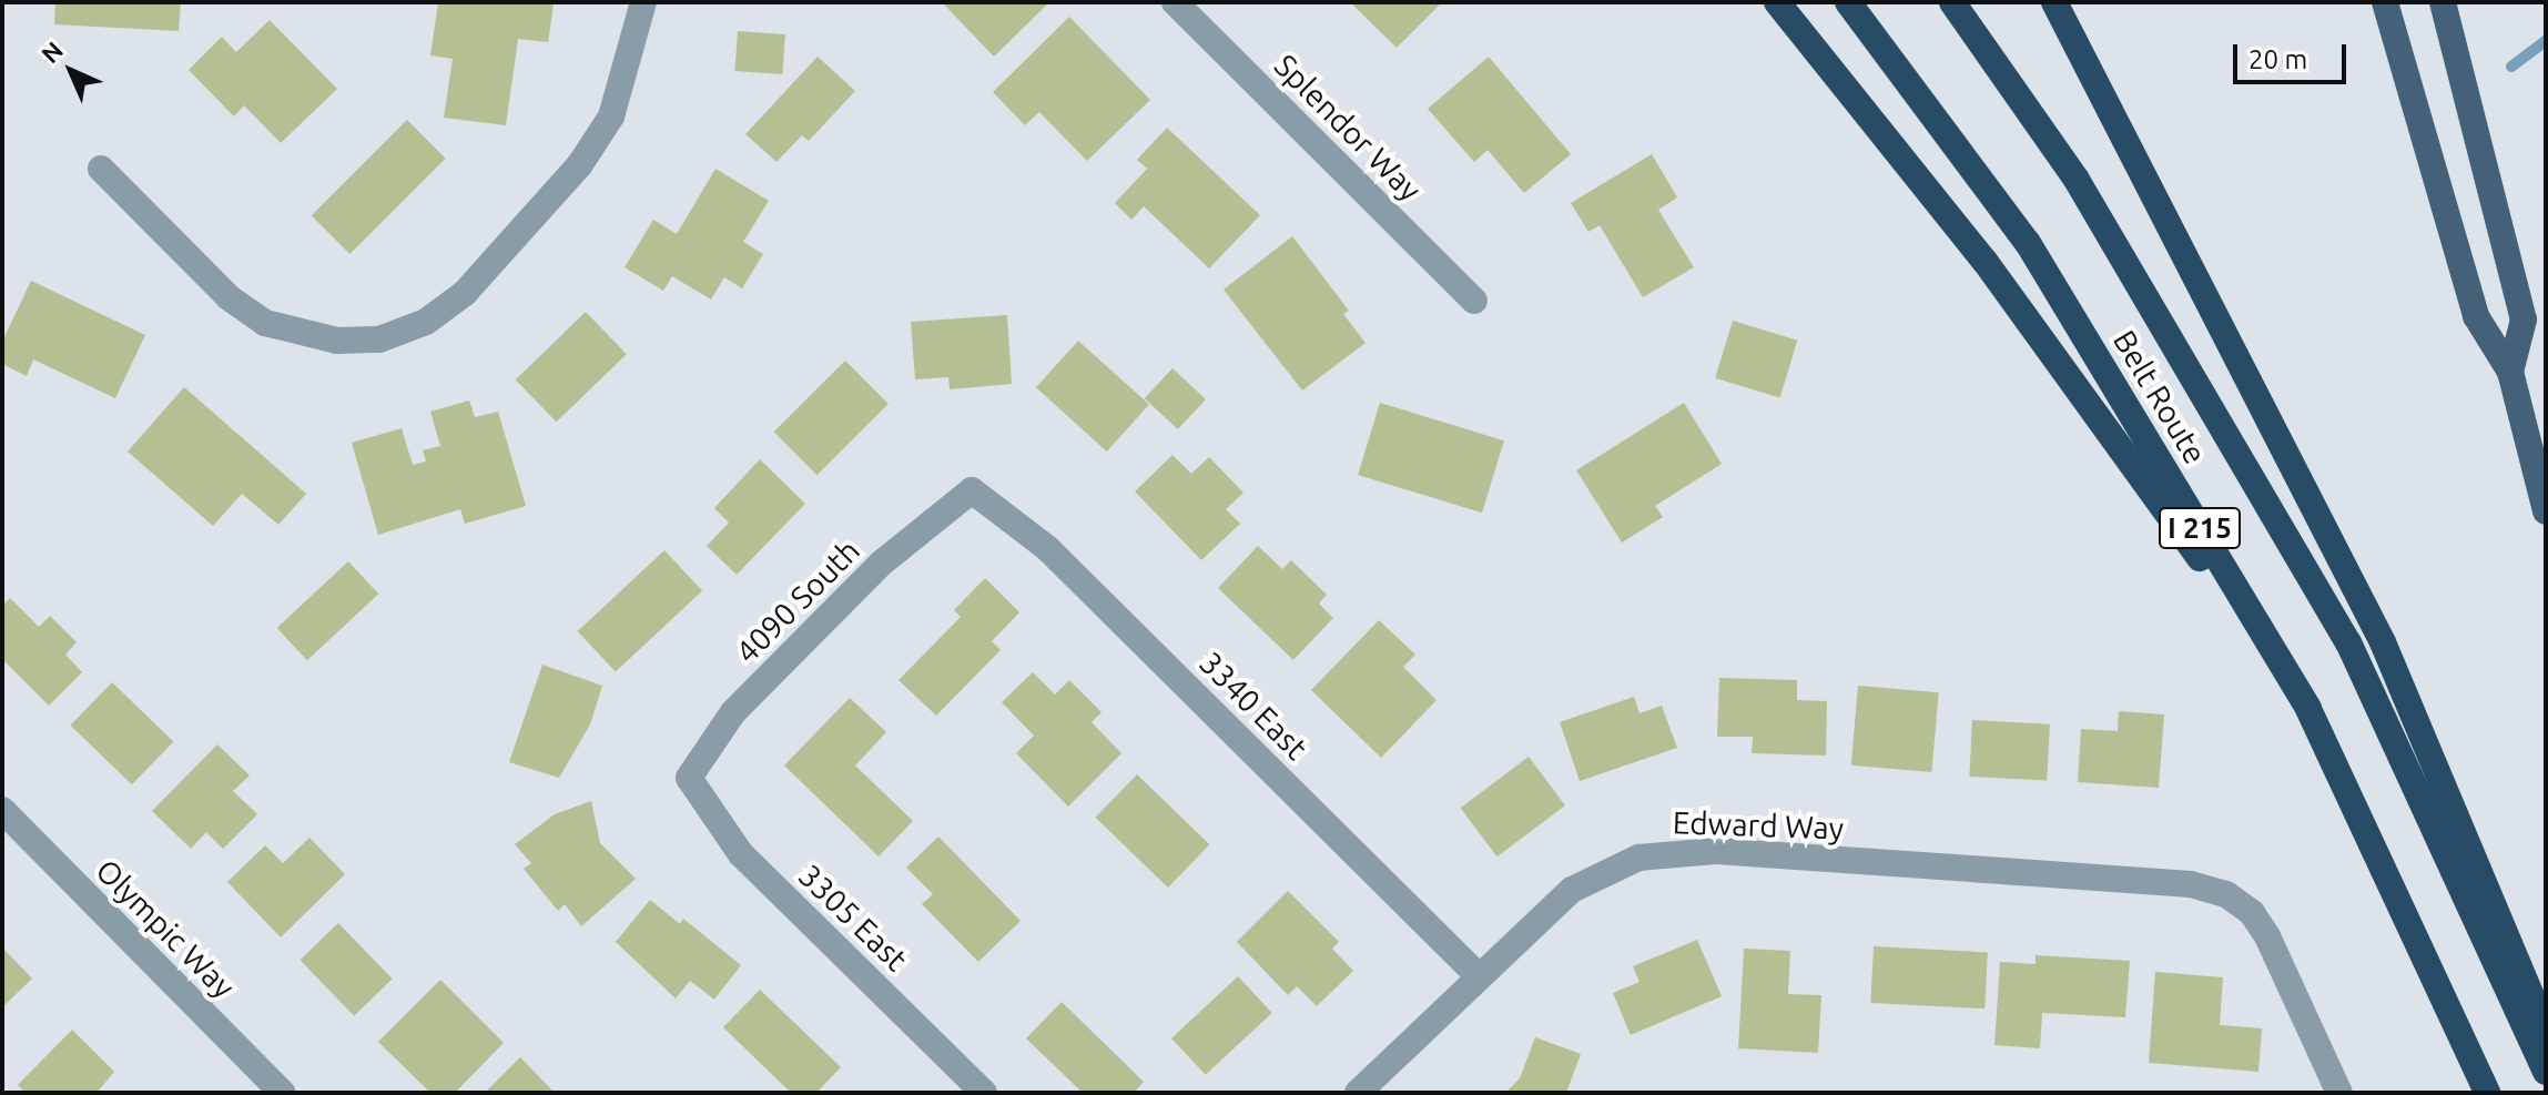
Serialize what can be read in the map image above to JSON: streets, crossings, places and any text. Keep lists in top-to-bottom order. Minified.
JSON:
{"streets":{"highway":["Belt Route","I 215"],"street":["Splendor Way","4090 South","3340 East","Edward Way","3305 East","Olympic Way"]},"crossings":[["4090 South","3340 East"],["4090 South","3305 East"],["3340 East","Edward Way"]],"scale_bar":"20 m","north":"top left"}
